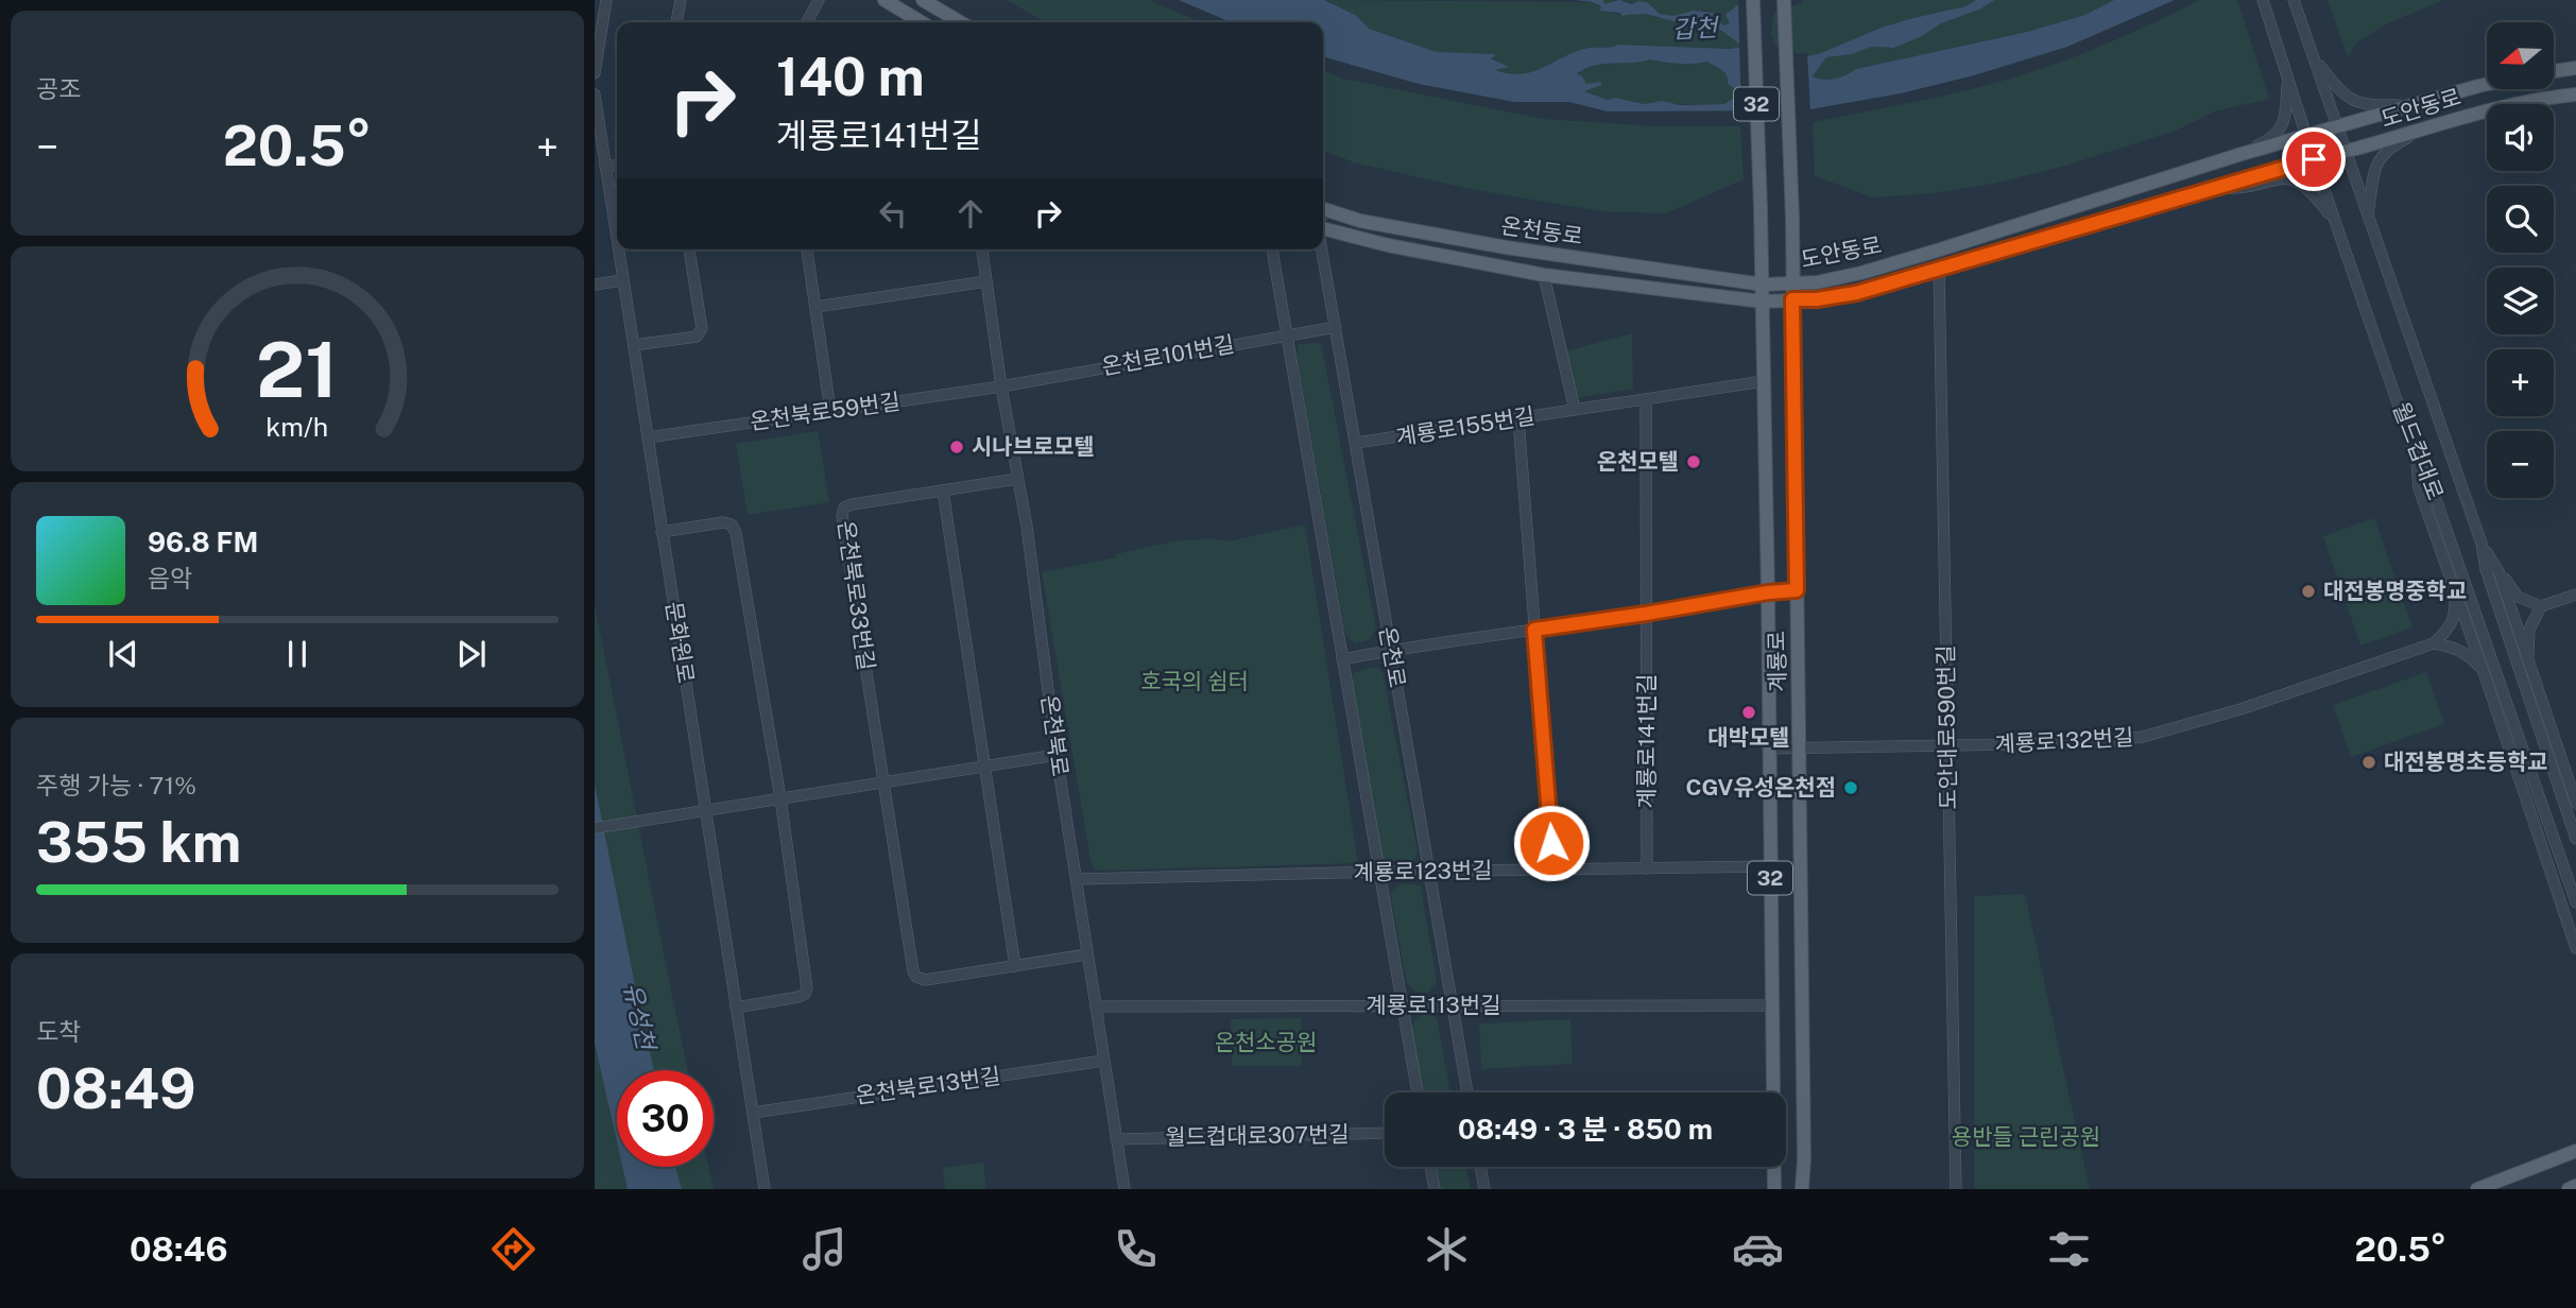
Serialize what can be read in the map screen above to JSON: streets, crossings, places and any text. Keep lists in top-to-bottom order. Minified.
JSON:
{"streets":{"main road":["32","도안동로","온천동로","계룡로"],"street":["온천로101번길","온천북로59번길","계룡로155번길","월드컵대로","온천북로33번길","문화원로","온천로","도안대로590번길","온천북로","계룡로141번길","계룡로132번길","계룡로123번길","계룡로113번길","온천북로13번길","월드컵대로307번길"]},"crossings":[["도안동로","온천동로"],["도안동로","월드컵대로"],["도안동로","계룡로"],["도안동로","도안대로590번길"],["온천동로","계룡로"],["온천로101번길","온천북로59번길"],["온천로101번길","온천로"],["온천로101번길","온천북로"],["온천북로59번길","문화원로"],["온천북로59번길","온천북로"],["계룡로155번길","온천로"],["계룡로155번길","계룡로"],["계룡로155번길","계룡로141번길"],["온천북로33번길","온천북로"],["문화원로","온천북로13번길"],["온천로","계룡로123번길"],["온천로","계룡로113번길"],["계룡로","계룡로132번길"],["계룡로","계룡로123번길"],["계룡로","계룡로113번길"],["도안대로590번길","계룡로132번길"],["온천북로","계룡로123번길"],["온천북로","계룡로113번길"],["온천북로","온천북로13번길"],["온천북로","월드컵대로307번길"],["계룡로141번길","계룡로123번길"]],"water":["갑천","유성천"],"parks":["호국의 쉼터","온천소공원","용반들 근린공원"],"places":["시나브로모텔","온천모텔","대전봉명중학교","대박모텔","대전봉명초등학교","CGV유성온천점"],"north":"left","page":{"tile":["공조",["주행 가능 · 71%","355 km"],["도착","08:49"]],"map_buttons":["+","−"],"turn":["140 m","계룡로141번길"],"heat":["−","20.5°","+"],"song":["96.8 FM","음악"],"limit":"30","trip":"08:49 · 3 분 · 850 m","tabs":["08:46","20.5°"],"gauge":["21","km/h"]}}
